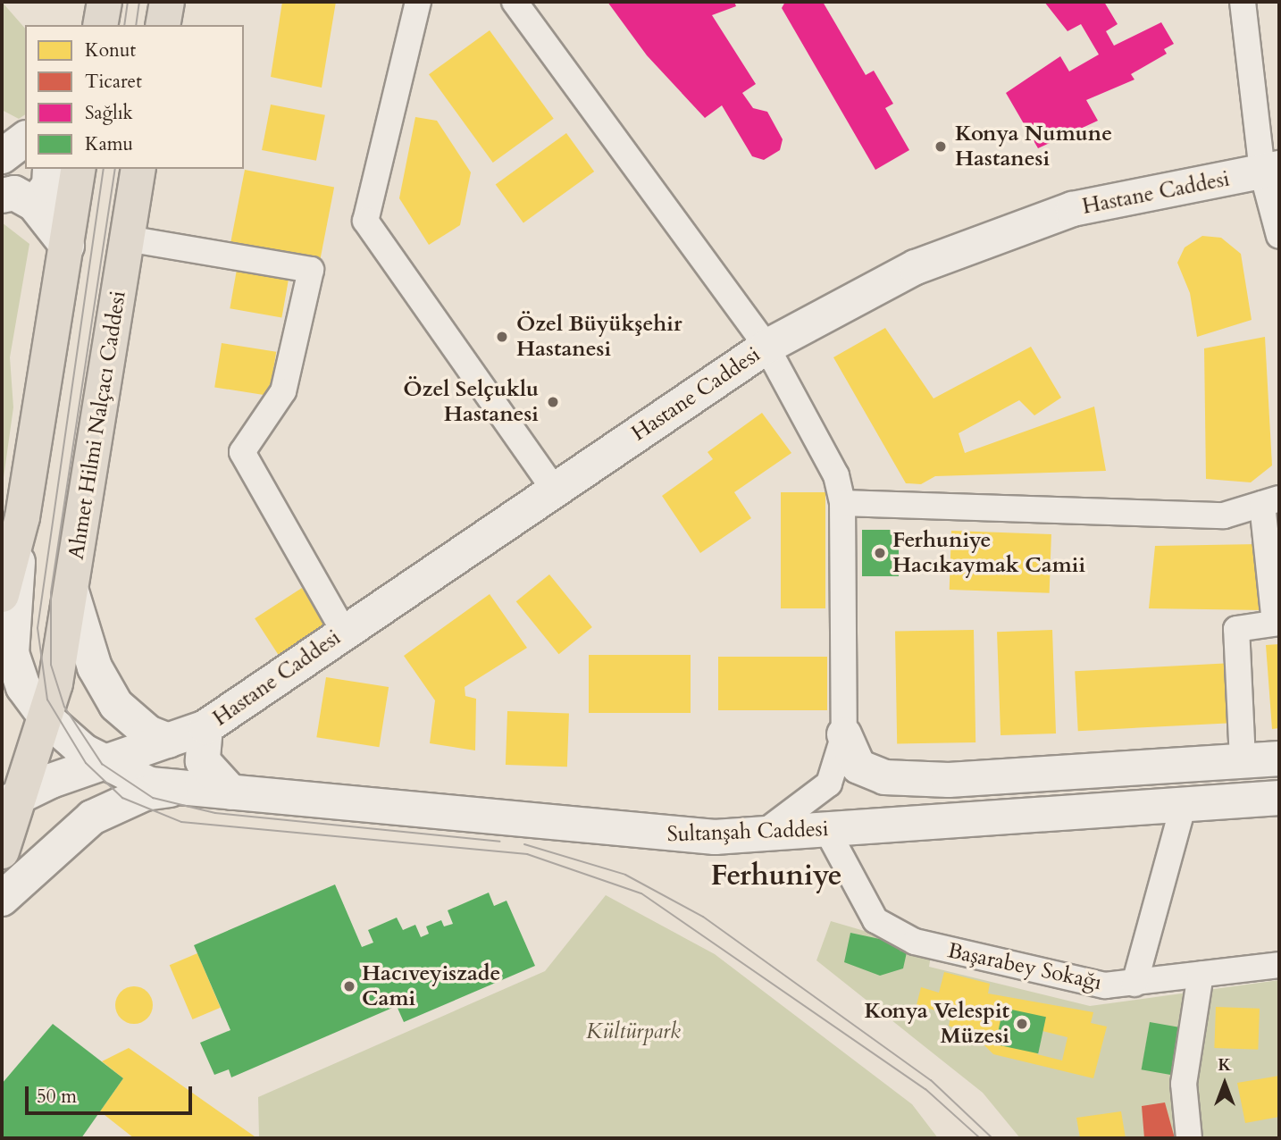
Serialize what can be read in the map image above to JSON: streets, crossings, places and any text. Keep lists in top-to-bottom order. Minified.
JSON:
{"streets":{"main road":["Ahmet Hilmi Nalçacı Caddesi"],"street":["Hastane Caddesi","Sultanşah Caddesi","Başarabey Sokağı"]},"crossings":[["Hastane Caddesi","Ahmet Hilmi Nalçacı Caddesi"],["Sultanşah Caddesi","Başarabey Sokağı"]],"districts":["Ferhuniye"],"parks":["Kültürpark"],"places":["Konya Numune Hastanesi","Özel Büyükşehir Hastanesi","Özel Selçuklu Hastanesi","Ferhuniye Hacıkaymak Camii","Hacıveyiszade Cami","Konya Velespit Müzesi"],"legend":["Konut","Ticaret","Sağlık","Kamu"],"scale_bar":"50 m","north":"top"}
